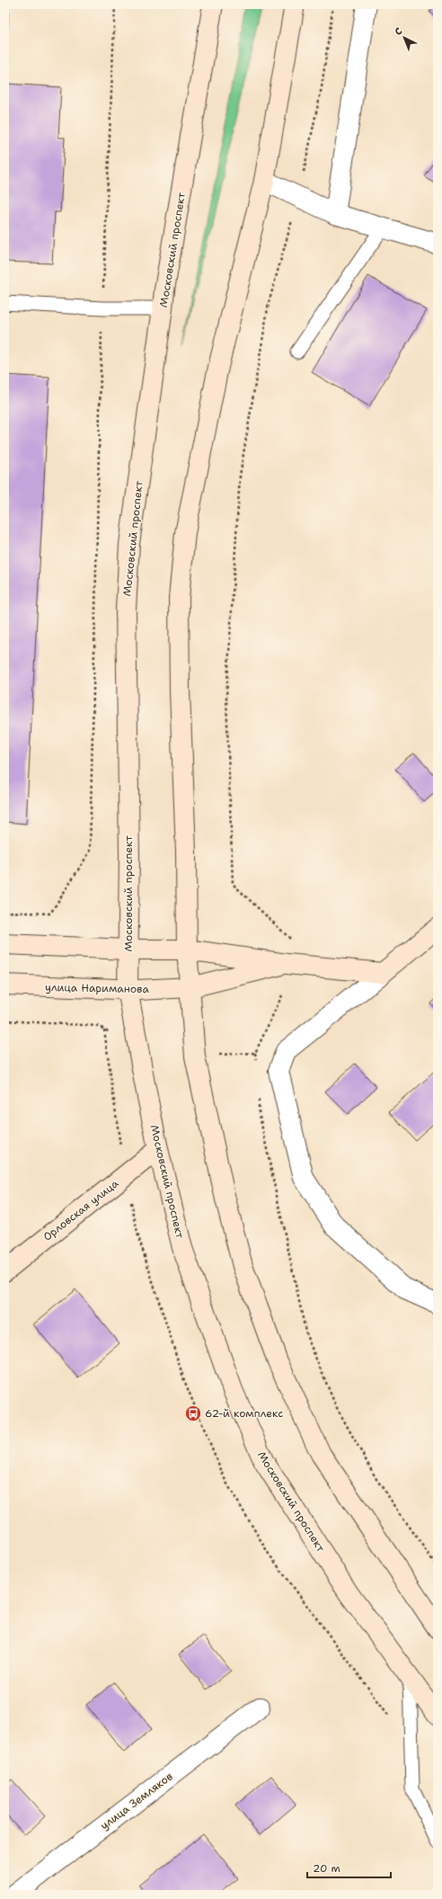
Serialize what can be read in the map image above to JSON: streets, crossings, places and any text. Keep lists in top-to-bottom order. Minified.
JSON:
{"streets":{"main road":["Московский проспект","улица Нариманова","Орловская улица"],"street":["улица Земляков"]},"crossings":[["Московский проспект","улица Нариманова"],["Московский проспект","Орловская улица"]],"places":{"bus stop":["62-й комплекс"]},"scale_bar":"20 m","north":"top left"}
